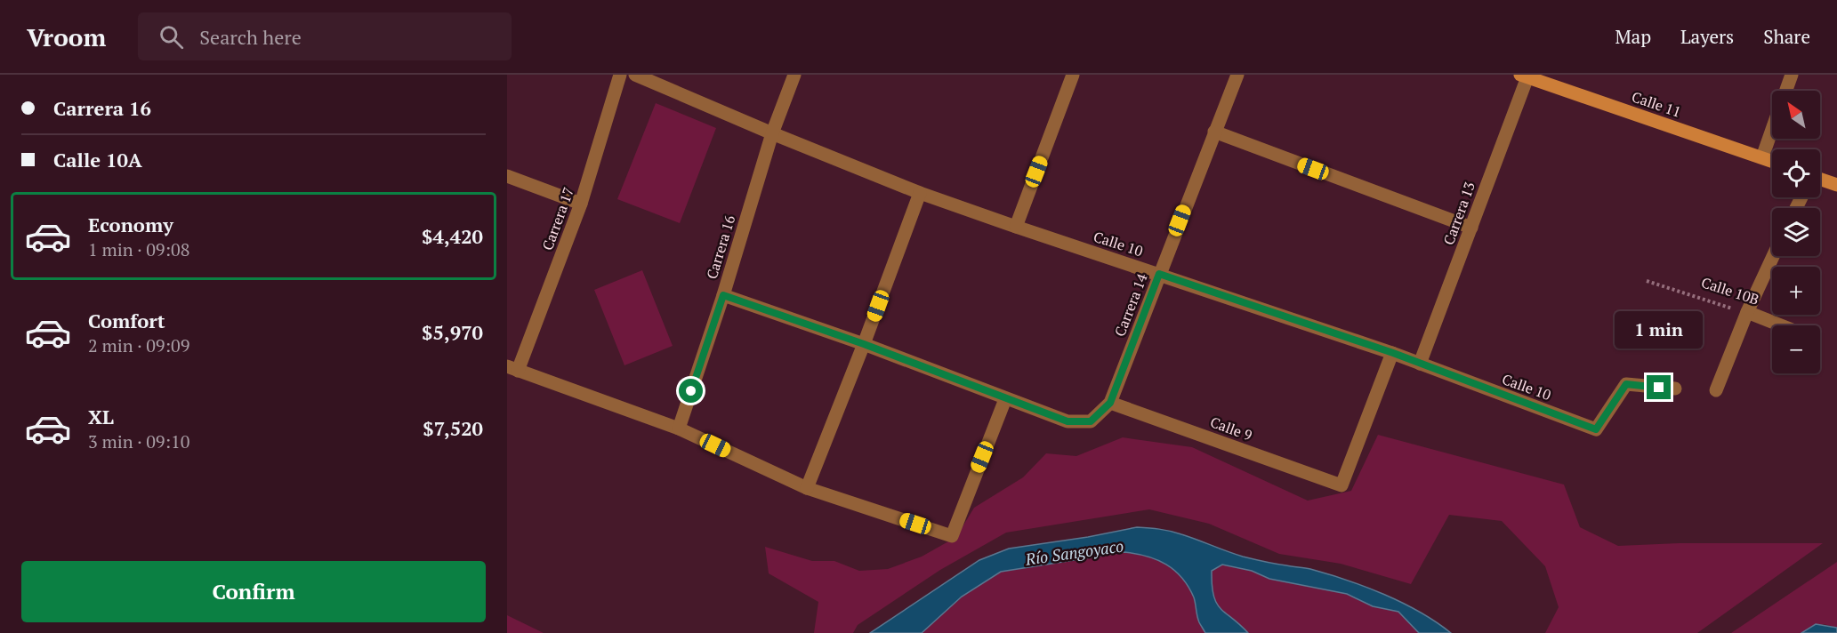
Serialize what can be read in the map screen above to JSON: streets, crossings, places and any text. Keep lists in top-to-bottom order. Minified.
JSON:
{"streets":{"street":["Calle 11","Carrera 13","Carrera 17","Calle 10","Carrera 16","Calle 10B","Carrera 14","Calle 9"]},"crossings":[["Calle 11","Carrera 13"],["Carrera 13","Calle 10"],["Calle 10","Carrera 16"],["Calle 10","Carrera 14"],["Calle 10","Calle 9"],["Carrera 14","Calle 9"]],"water":["Río Sangoyaco"],"north":"top left","page":{"header":"Vroom","search":"Search here","nav":["Map","Layers","Share"],"banner":["Carrera 16","Calle 10A"],"map_buttons":["+","−"],"list":[{"name":"Economy","note":"1 min · 09:08","value":"$4,420"},{"name":"Comfort","note":"2 min · 09:09","value":"$5,970"},{"name":"XL","note":"3 min · 09:10","value":"$7,520"}],"bubble":"1 min","buttons":"Confirm"}}
